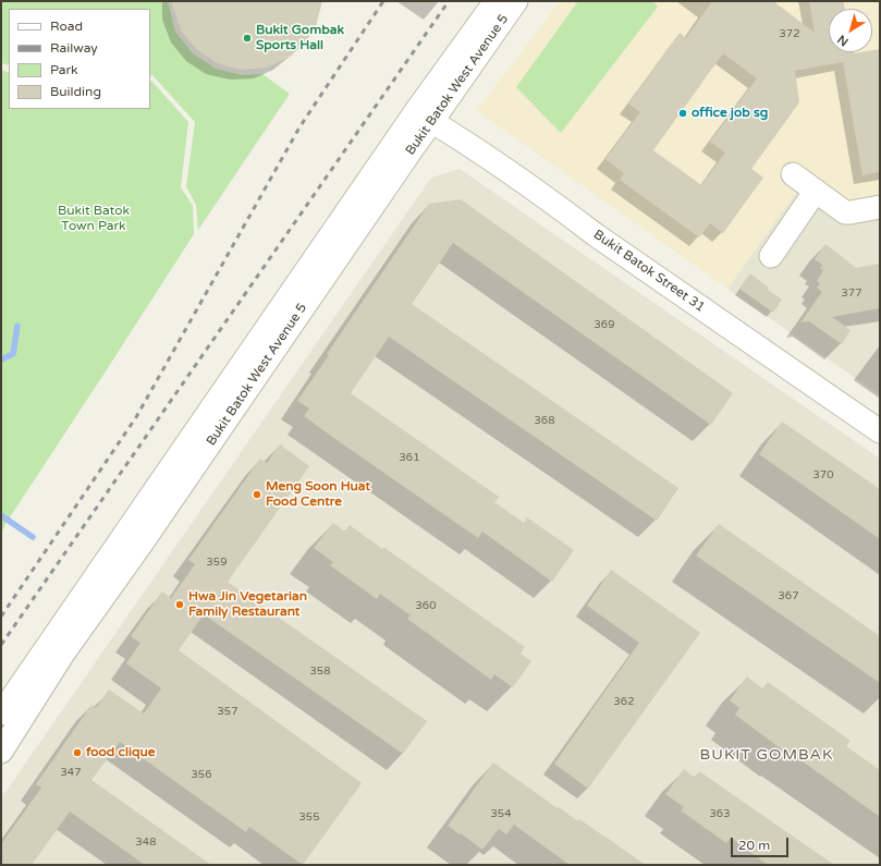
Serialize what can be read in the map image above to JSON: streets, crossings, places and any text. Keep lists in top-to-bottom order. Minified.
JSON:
{"streets":{"street":["Bukit Batok West Avenue 5","Bukit Batok Street 31"]},"crossings":[["Bukit Batok West Avenue 5","Bukit Batok Street 31"]],"districts":["BUKIT GOMBAK"],"parks":["Bukit Batok Town Park"],"places":["Bukit Gombak Sports Hall","office job sg","Meng Soon Huat Food Centre","Hwa Jin Vegetarian Family Restaurant","food clique"],"house_numbers":["372","377","369","368","361","370","359","367","360","358","362","357","347","356","354","363","355","348"],"legend":["Road","Railway","Park","Building"],"scale_bar":"20 m","north":"bottom left"}
